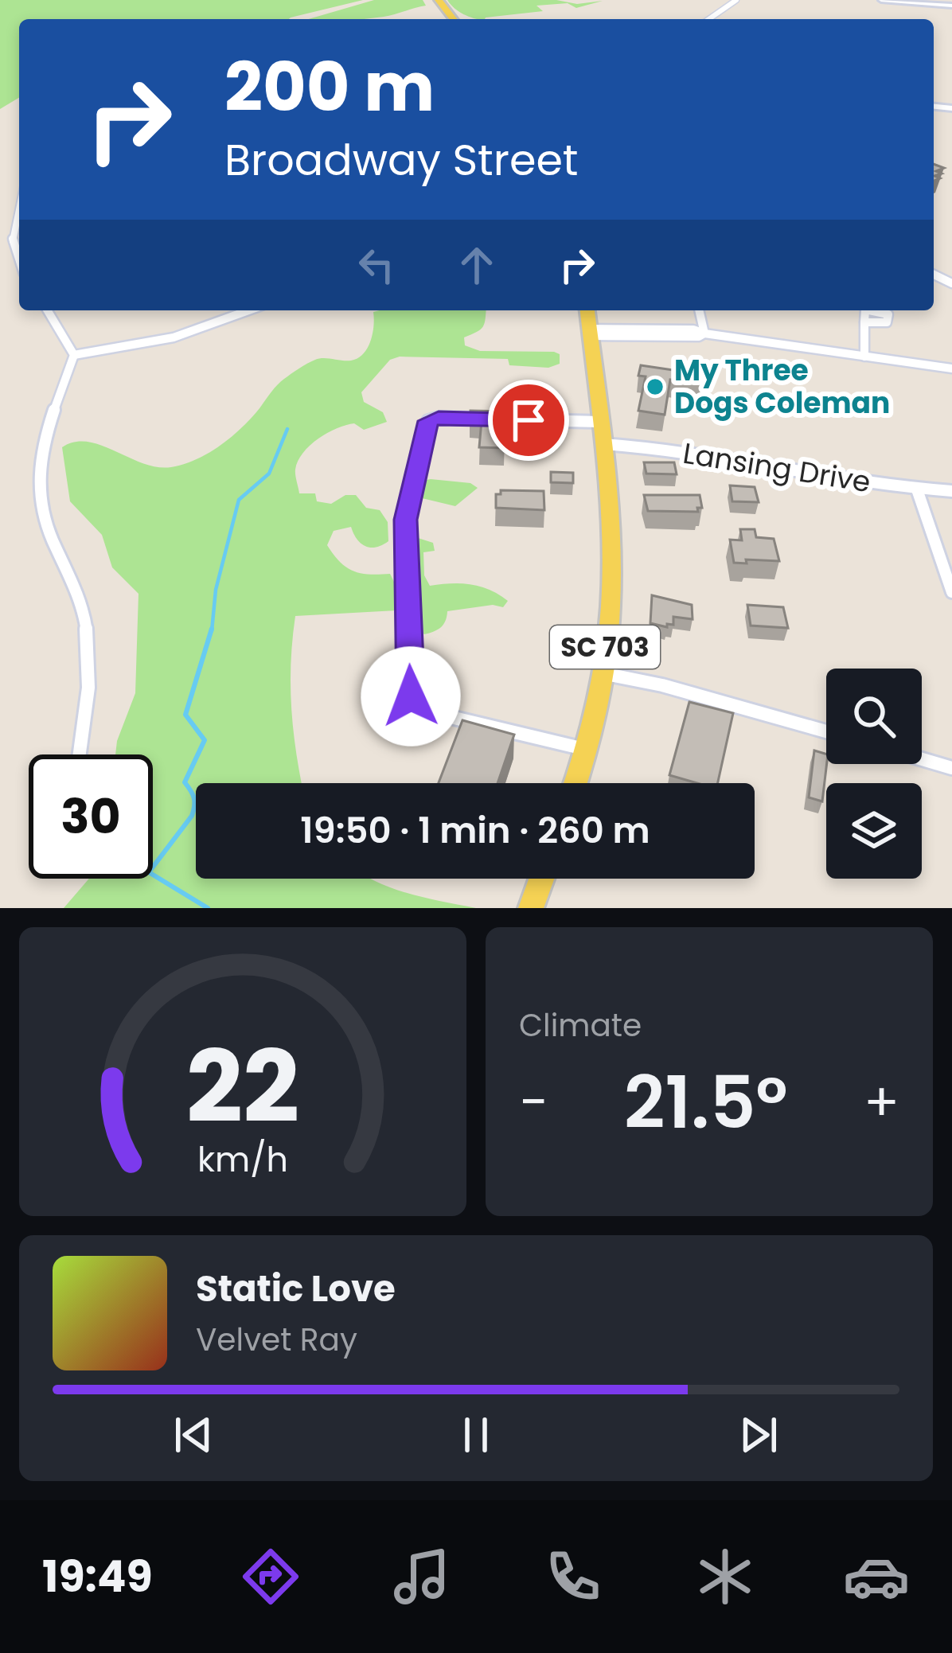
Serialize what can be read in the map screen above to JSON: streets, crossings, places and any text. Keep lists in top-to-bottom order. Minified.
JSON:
{"streets":{"main road":["SC 703"],"street":["Lansing Drive"]},"crossings":[["Lansing Drive","SC 703"]],"places":["My Three Dogs Coleman"],"page":{"turn":["200 m","Broadway Street"],"limit":"30","trip":"19:50 · 1 min · 260 m","tile":"Climate","heat":["−","21.5°","+"],"song":["Static Love","Velvet Ray"],"tabs":"19:49","gauge":["22","km/h"]}}
